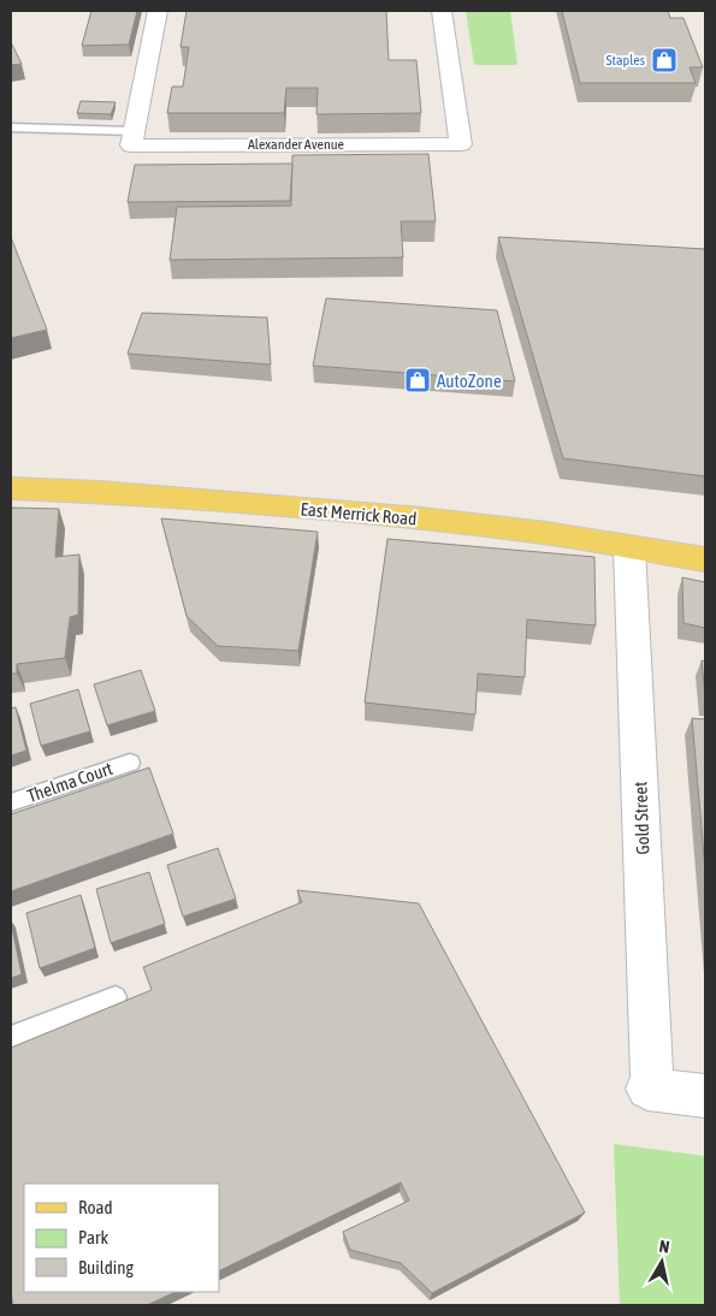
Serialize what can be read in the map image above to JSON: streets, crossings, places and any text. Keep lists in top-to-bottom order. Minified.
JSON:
{"streets":{"main road":["East Merrick Road"],"street":["Alexander Avenue","Gold Street"],"lane":["Thelma Court"]},"crossings":[["East Merrick Road","Gold Street"]],"places":{"shop":["Staples","AutoZone"]},"legend":["Road","Park","Building"],"north":"top"}
